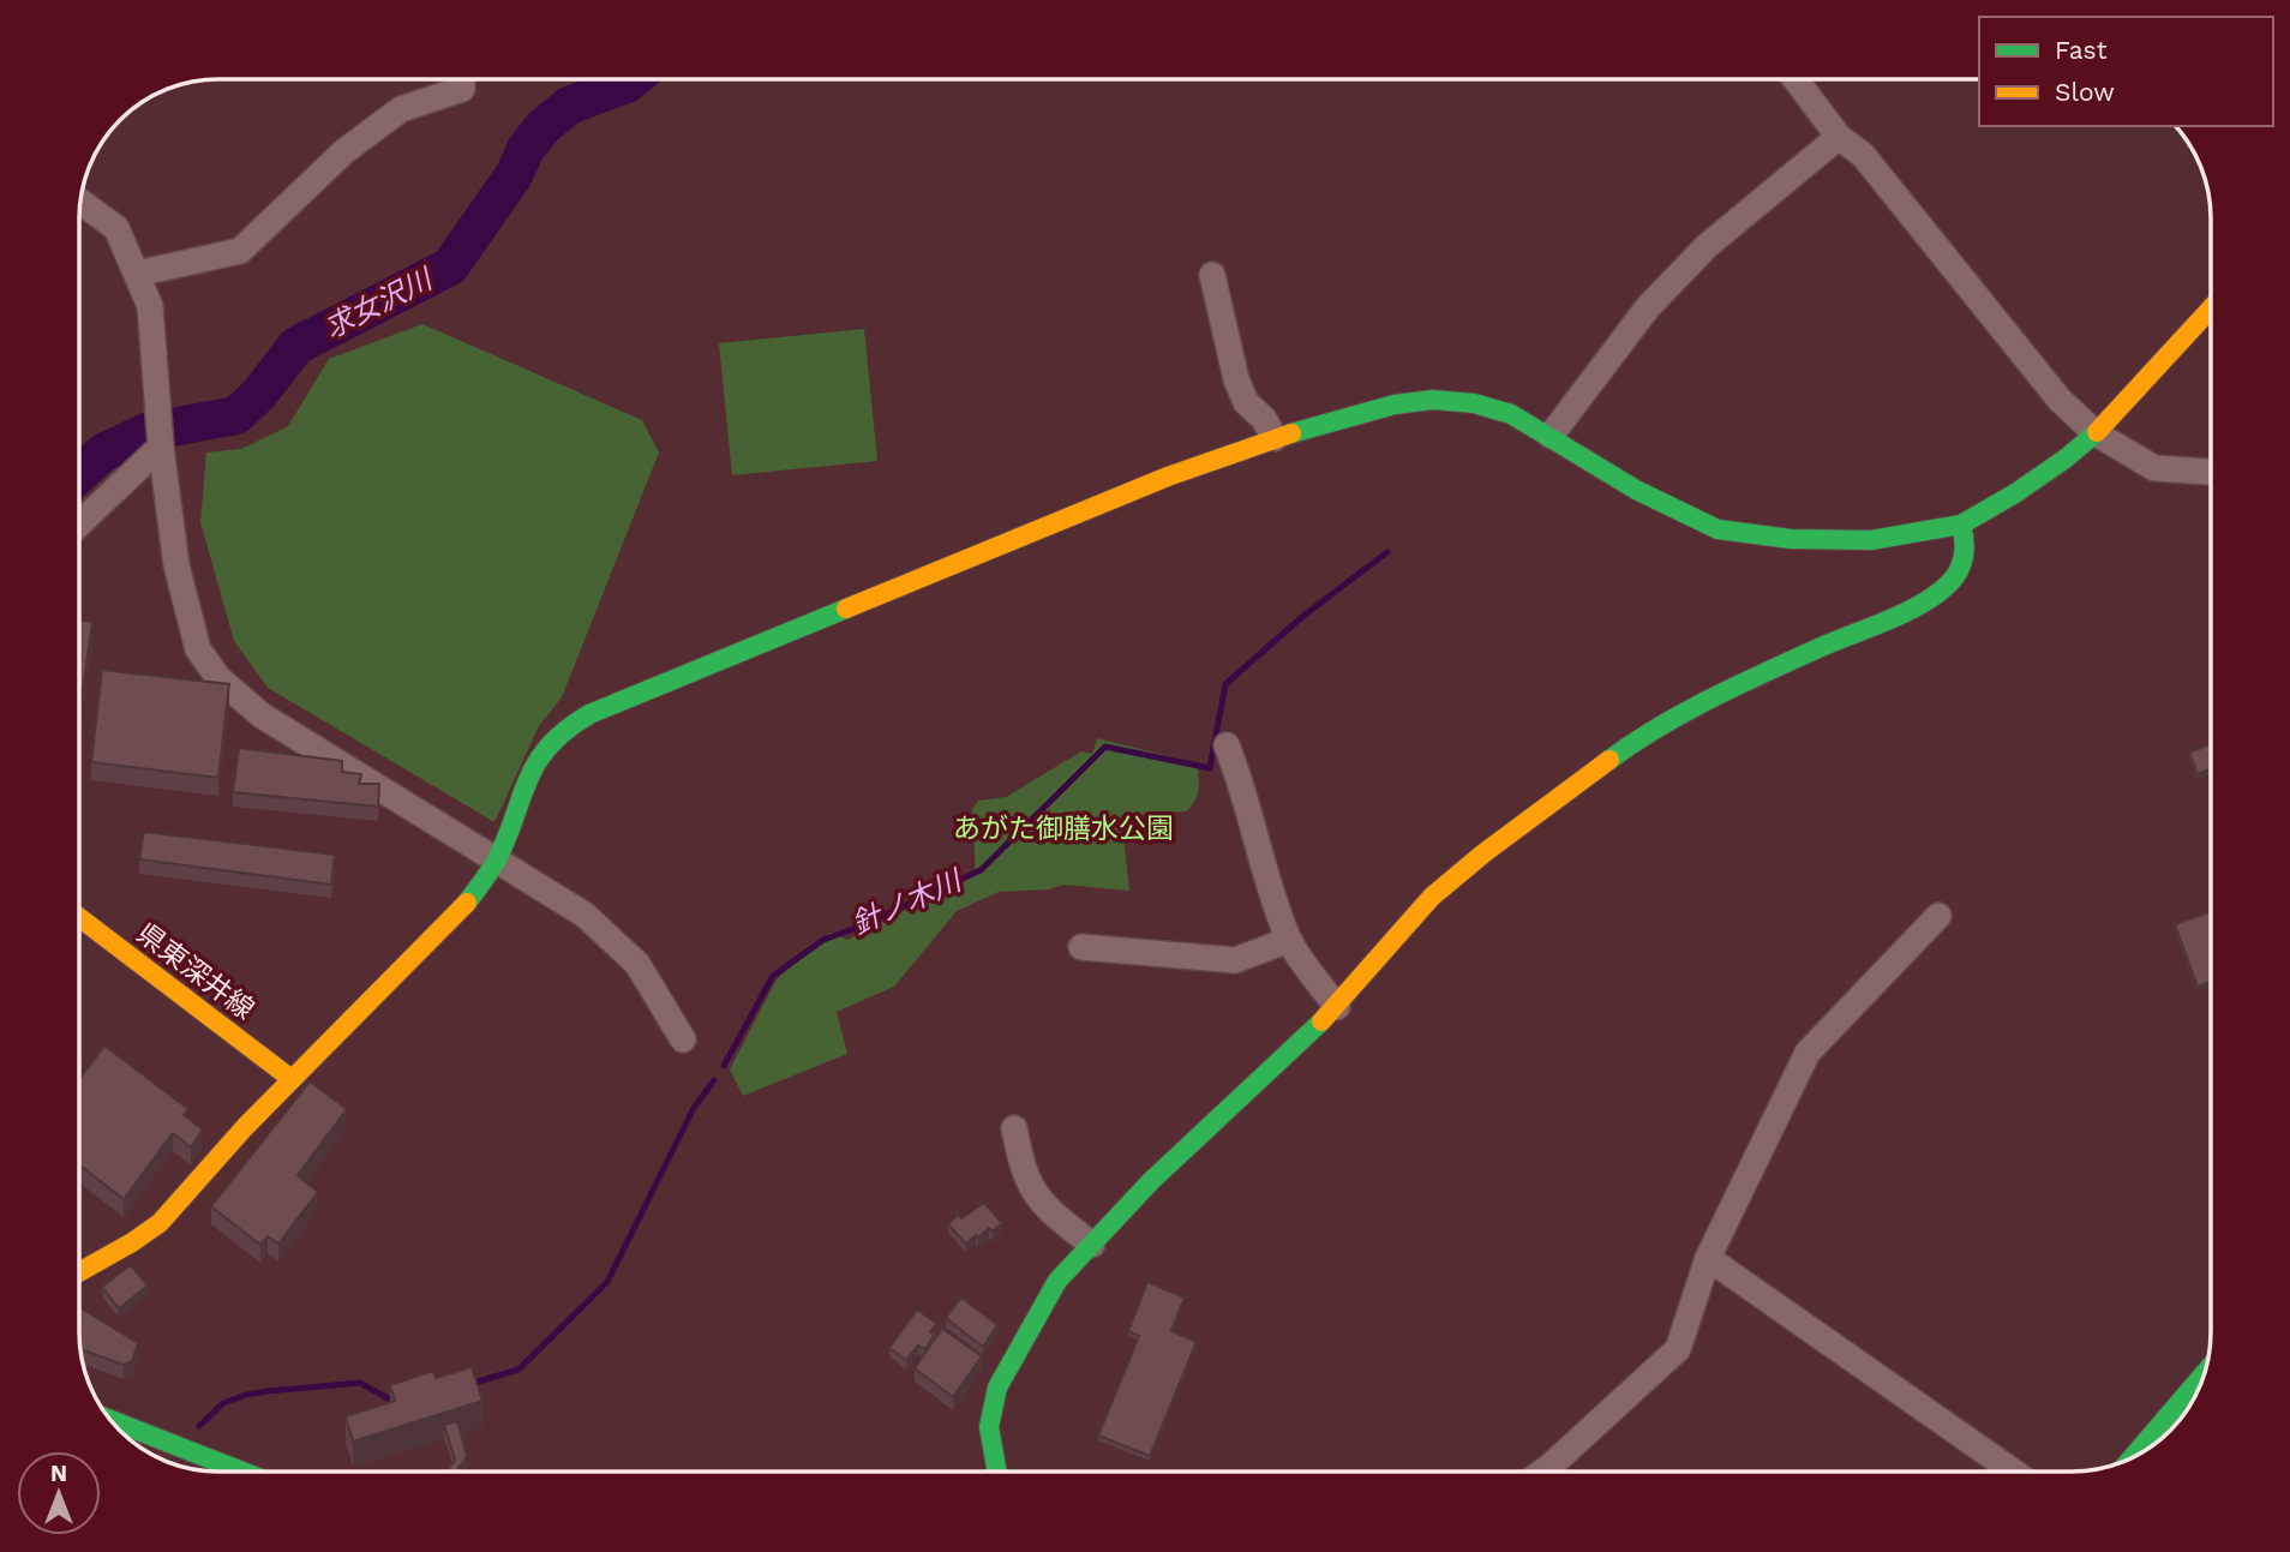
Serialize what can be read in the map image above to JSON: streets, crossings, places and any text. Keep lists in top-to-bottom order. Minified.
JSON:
{"streets":{"main road":["県東深井線"]},"water":["求女沢川","針ノ木川"],"parks":["あがた御膳水公園"],"legend":["Fast","Slow"],"north":"top"}
